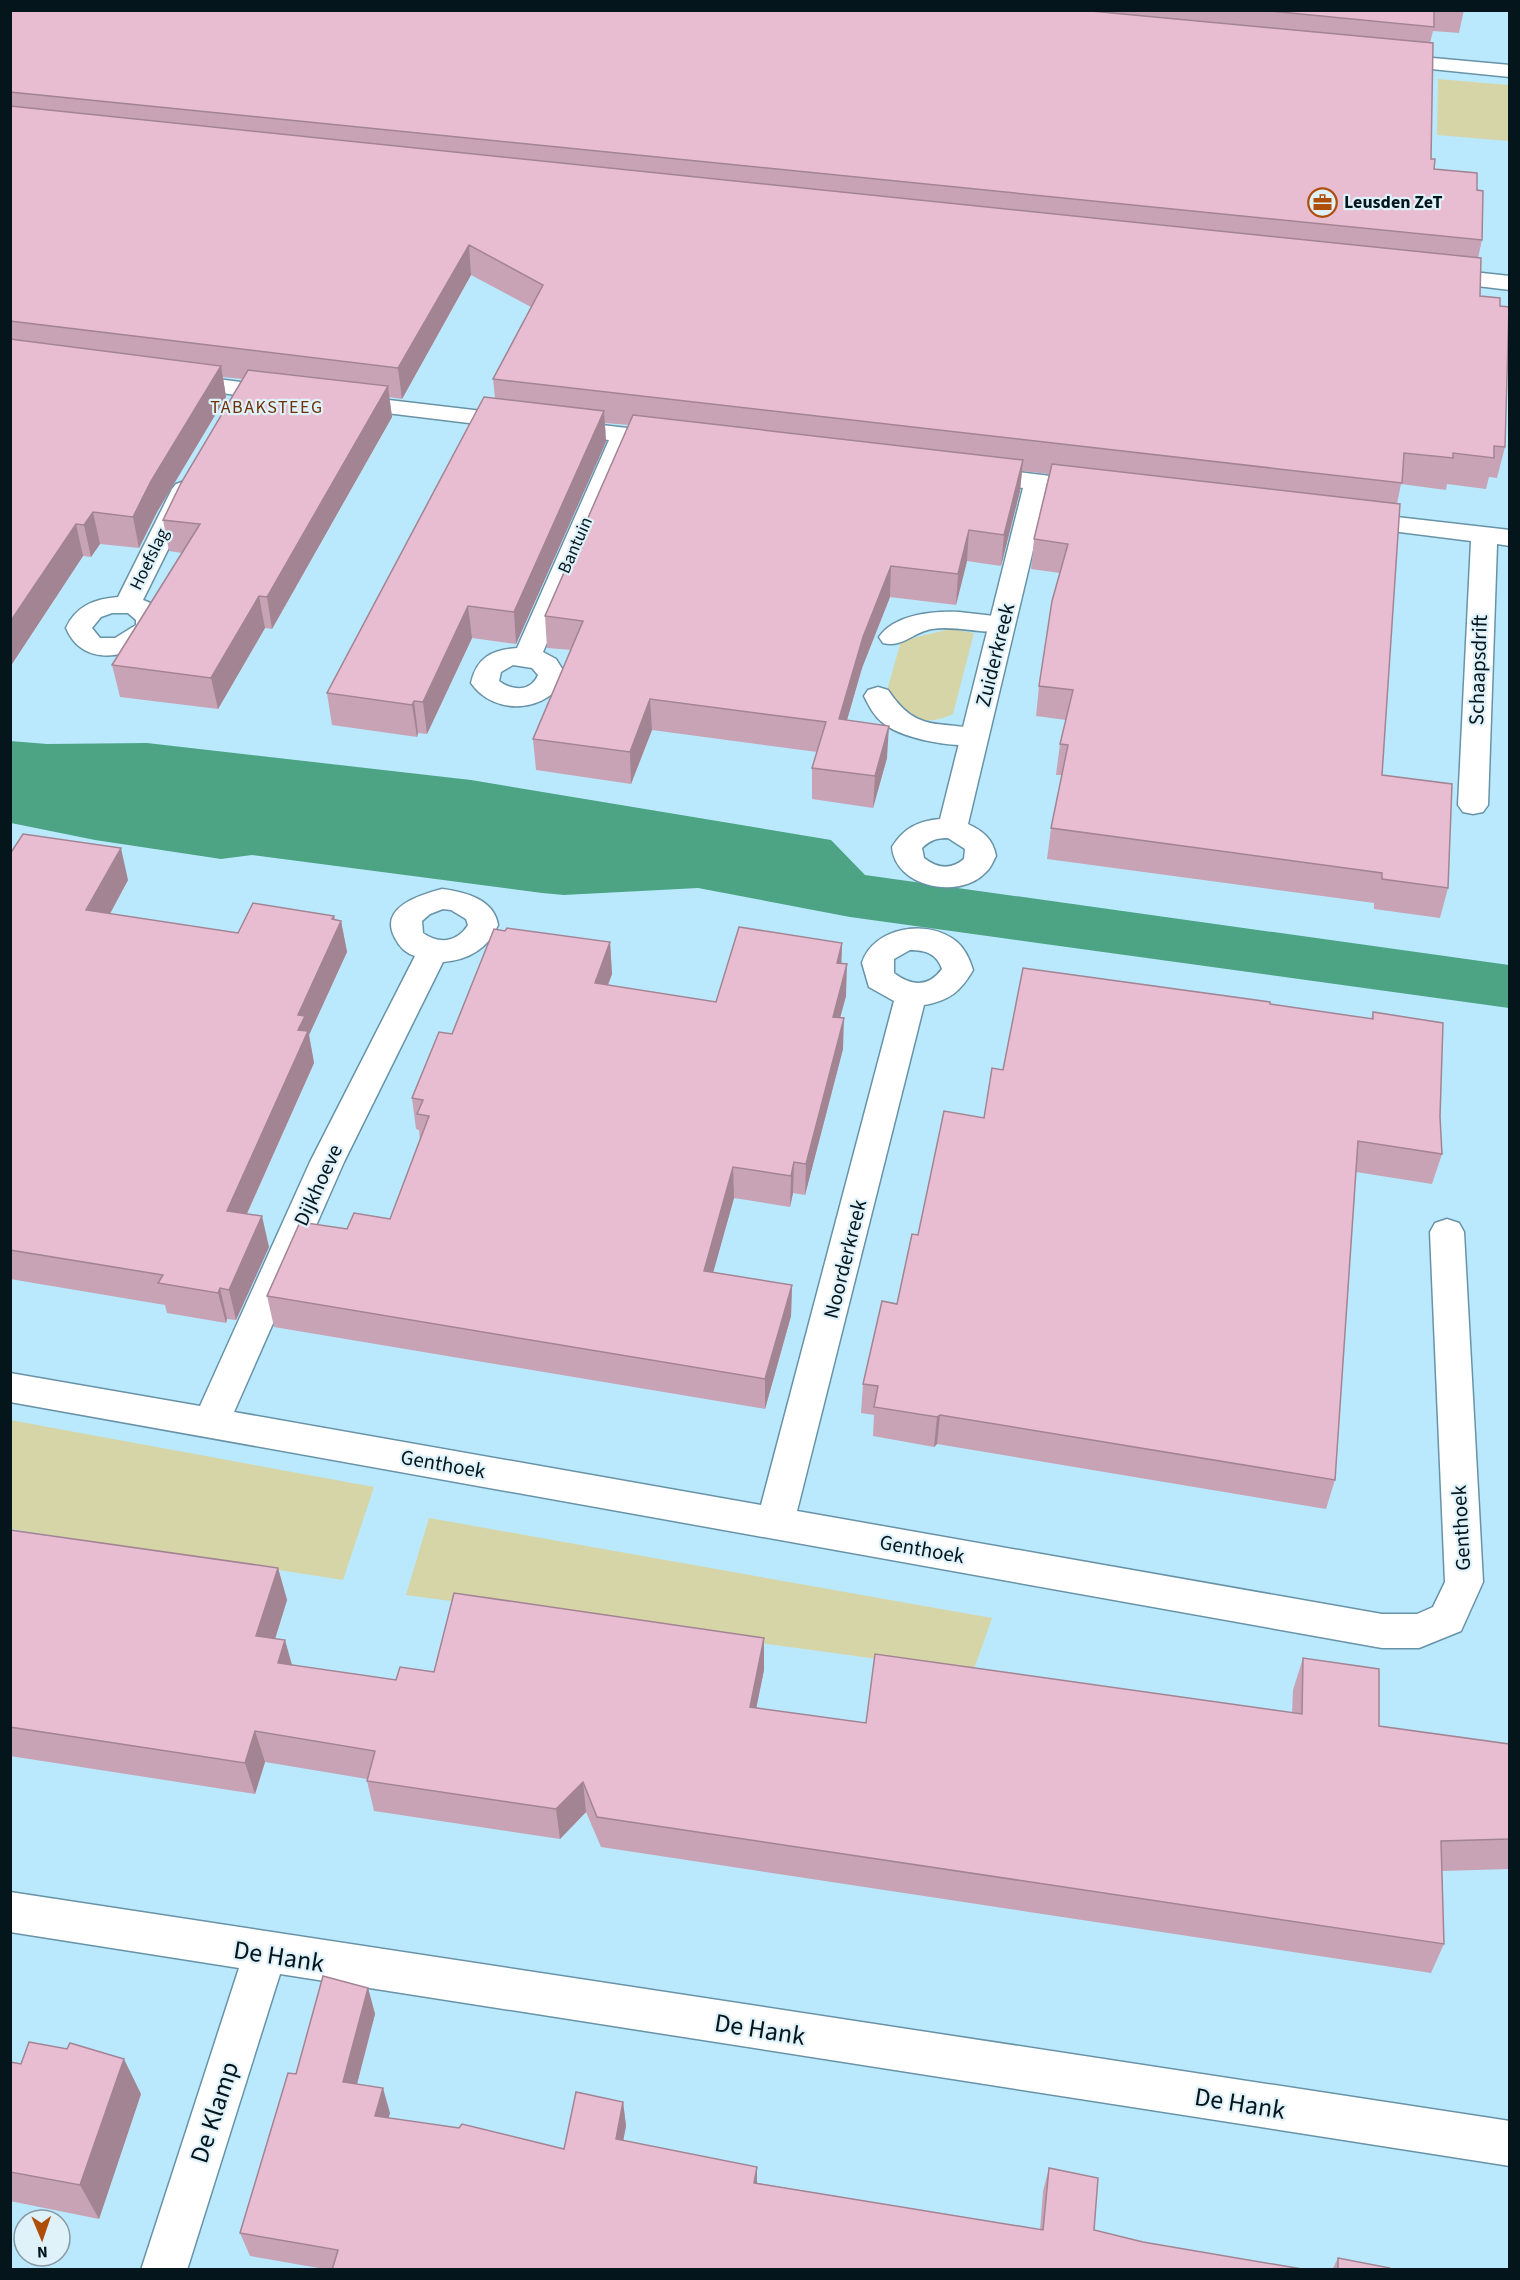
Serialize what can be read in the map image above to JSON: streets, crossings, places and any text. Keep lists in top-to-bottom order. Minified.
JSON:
{"streets":{"street":["Bantuin","Hoefslag","Zuiderkreek","Schaapsdrift","Dijkhoeve","Noorderkreek","Genthoek","De Hank","De Klamp"]},"crossings":[["Dijkhoeve","Genthoek"],["Noorderkreek","Genthoek"],["De Hank","De Klamp"]],"districts":["TABAKSTEEG"],"places":{"office":["Leusden ZeT"]},"north":"bottom"}
